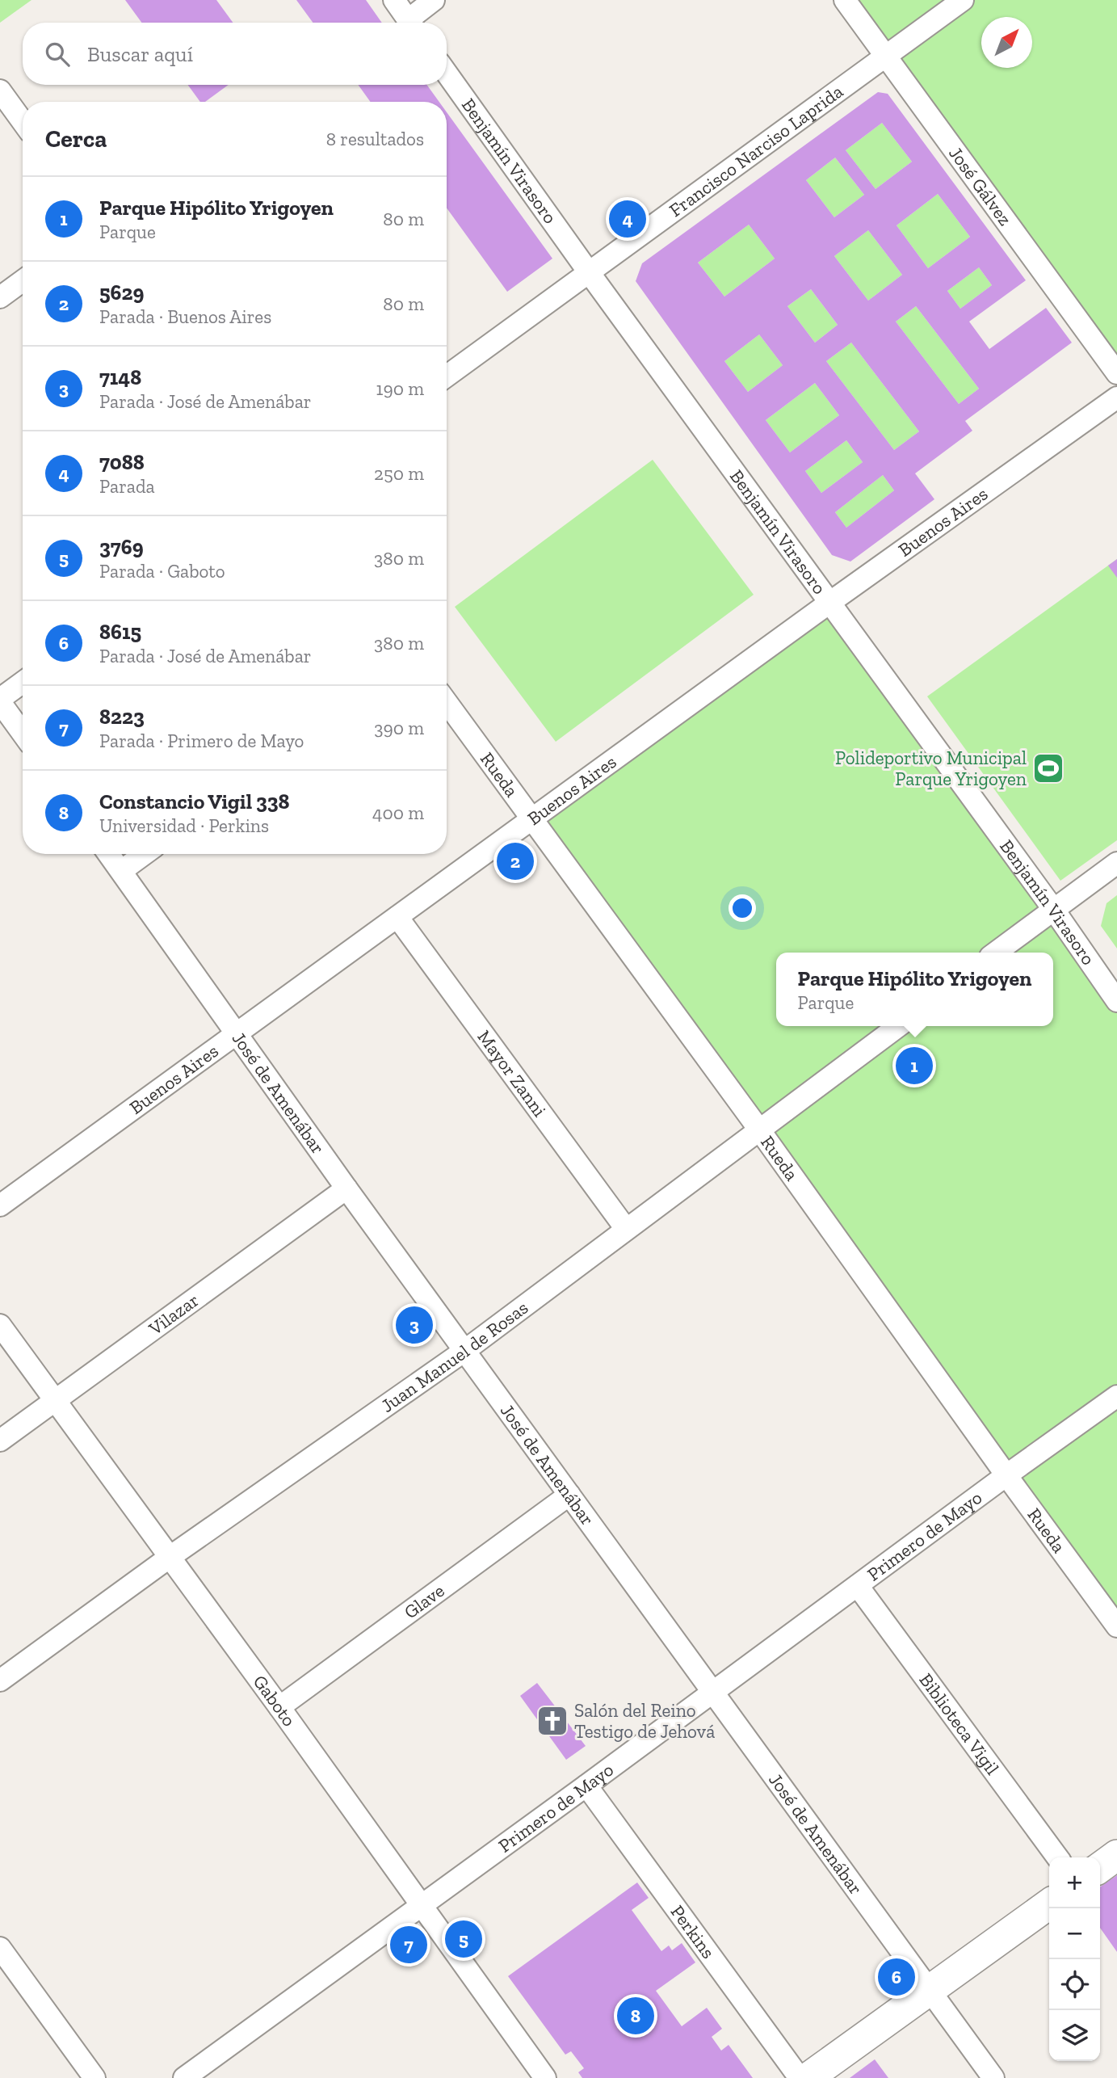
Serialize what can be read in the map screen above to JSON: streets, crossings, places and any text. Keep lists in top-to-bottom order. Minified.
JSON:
{"streets":{"street":["Francisco Narciso Laprida","Benjamín Virasoro","José Gálvez","Buenos Aires","Rueda","Mayor Zanni","José de Amenábar","Vilazar","Juan Manuel de Rosas","Primero de Mayo","Glave","Gaboto","Biblioteca Vigil","Perkins"]},"crossings":[["Francisco Narciso Laprida","Benjamín Virasoro"],["Francisco Narciso Laprida","José Gálvez"],["Benjamín Virasoro","Buenos Aires"],["Buenos Aires","Rueda"],["Buenos Aires","Mayor Zanni"],["Buenos Aires","José de Amenábar"],["Rueda","Juan Manuel de Rosas"],["Rueda","Primero de Mayo"],["Mayor Zanni","Juan Manuel de Rosas"],["José de Amenábar","Vilazar"],["José de Amenábar","Juan Manuel de Rosas"],["José de Amenábar","Primero de Mayo"],["José de Amenábar","Glave"],["Vilazar","Gaboto"],["Juan Manuel de Rosas","Gaboto"],["Primero de Mayo","Gaboto"],["Primero de Mayo","Biblioteca Vigil"],["Primero de Mayo","Perkins"],["Glave","Gaboto"]],"places":{"sports":["Polideportivo Municipal Parque Yrigoyen"],"church":["Salón del Reino Testigo de Jehová"]},"north":"top right","page":{"search":"Buscar aquí","heading":["Cerca","8 resultados"],"list":[{"mark":"1","name":"Parque Hipólito Yrigoyen","note":"Parque","value":"80 m"},{"mark":"2","name":"5629","note":"Parada · Buenos Aires","value":"80 m"},{"mark":"3","name":"7148","note":"Parada · José de Amenábar","value":"190 m"},{"mark":"4","name":"7088","note":"Parada","value":"250 m"},{"mark":"5","name":"3769","note":"Parada · Gaboto","value":"380 m"},{"mark":"6","name":"8615","note":"Parada · José de Amenábar","value":"380 m"},{"mark":"7","name":"8223","note":"Parada · Primero de Mayo","value":"390 m"},{"mark":"8","name":"Constancio Vigil 338","note":"Universidad · Perkins","value":"400 m"}],"pins":["4","2","1","3","5","7","6","8"],"popup":["Parque Hipólito Yrigoyen","Parque"],"map_buttons":["+","−"]}}
